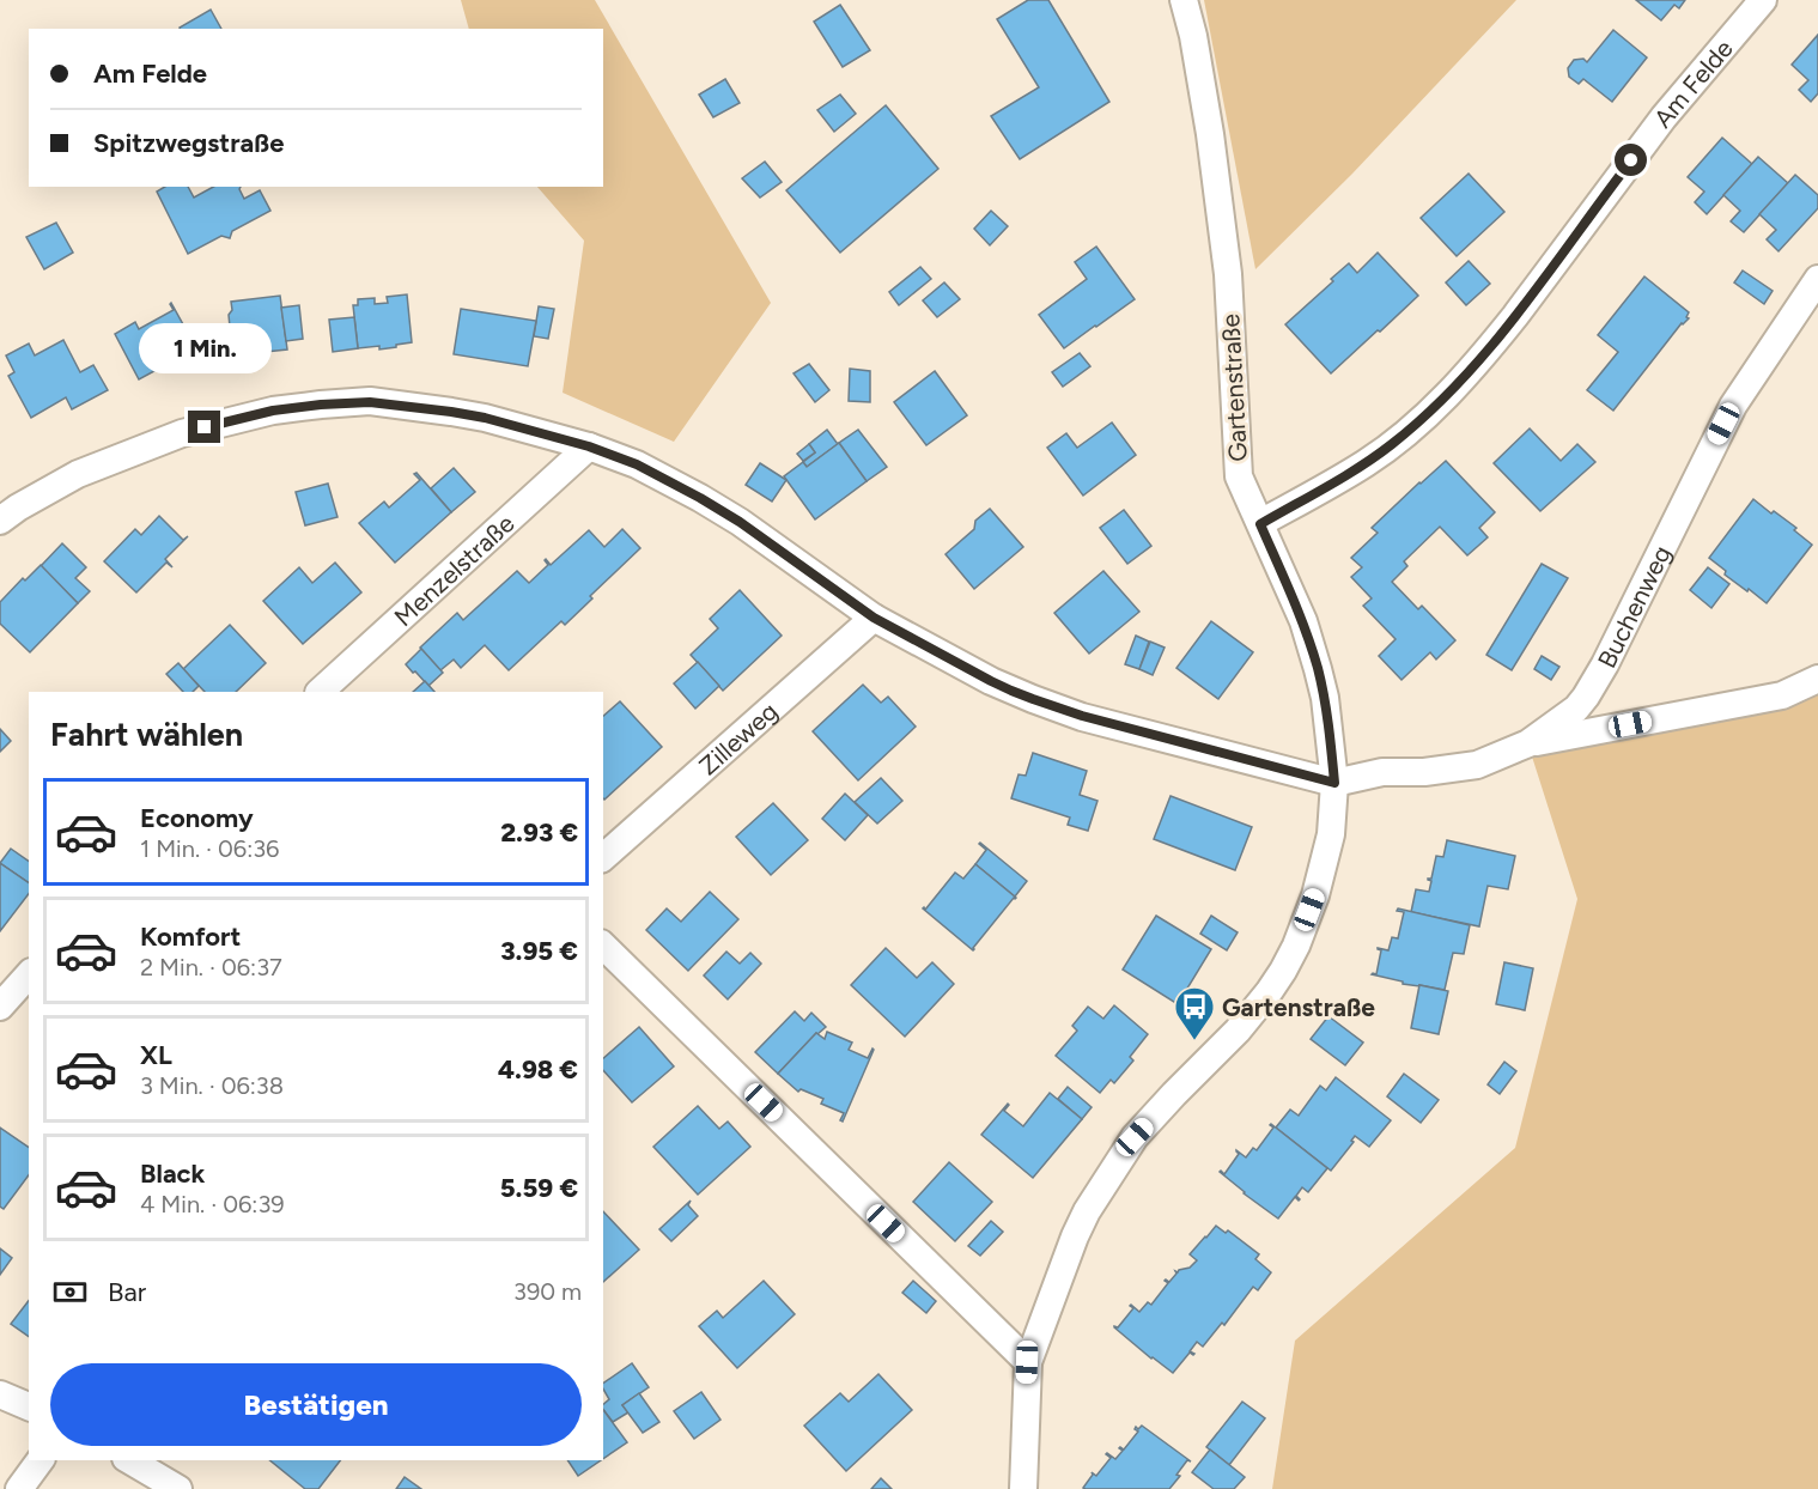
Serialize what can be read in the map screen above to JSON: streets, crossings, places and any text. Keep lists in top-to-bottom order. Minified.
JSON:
{"streets":{"street":["Am Felde","Gartenstraße","Menzelstraße","Buchenweg","Zilleweg"]},"crossings":[["Am Felde","Gartenstraße"],["Gartenstraße","Buchenweg"]],"places":{"bus stop":["Gartenstraße"]},"page":{"banner":["Am Felde","Spitzwegstraße"],"bubble":"1 Min.","heading":"Fahrt wählen","list":[{"name":"Economy","note":"1 Min. · 06:36","value":"2.93 €"},{"name":"Komfort","note":"2 Min. · 06:37","value":"3.95 €"},{"name":"XL","note":"3 Min. · 06:38","value":"4.98 €"},{"name":"Black","note":"4 Min. · 06:39","value":"5.59 €"}],"pay":["Bar","390 m"],"buttons":"Bestätigen"}}
